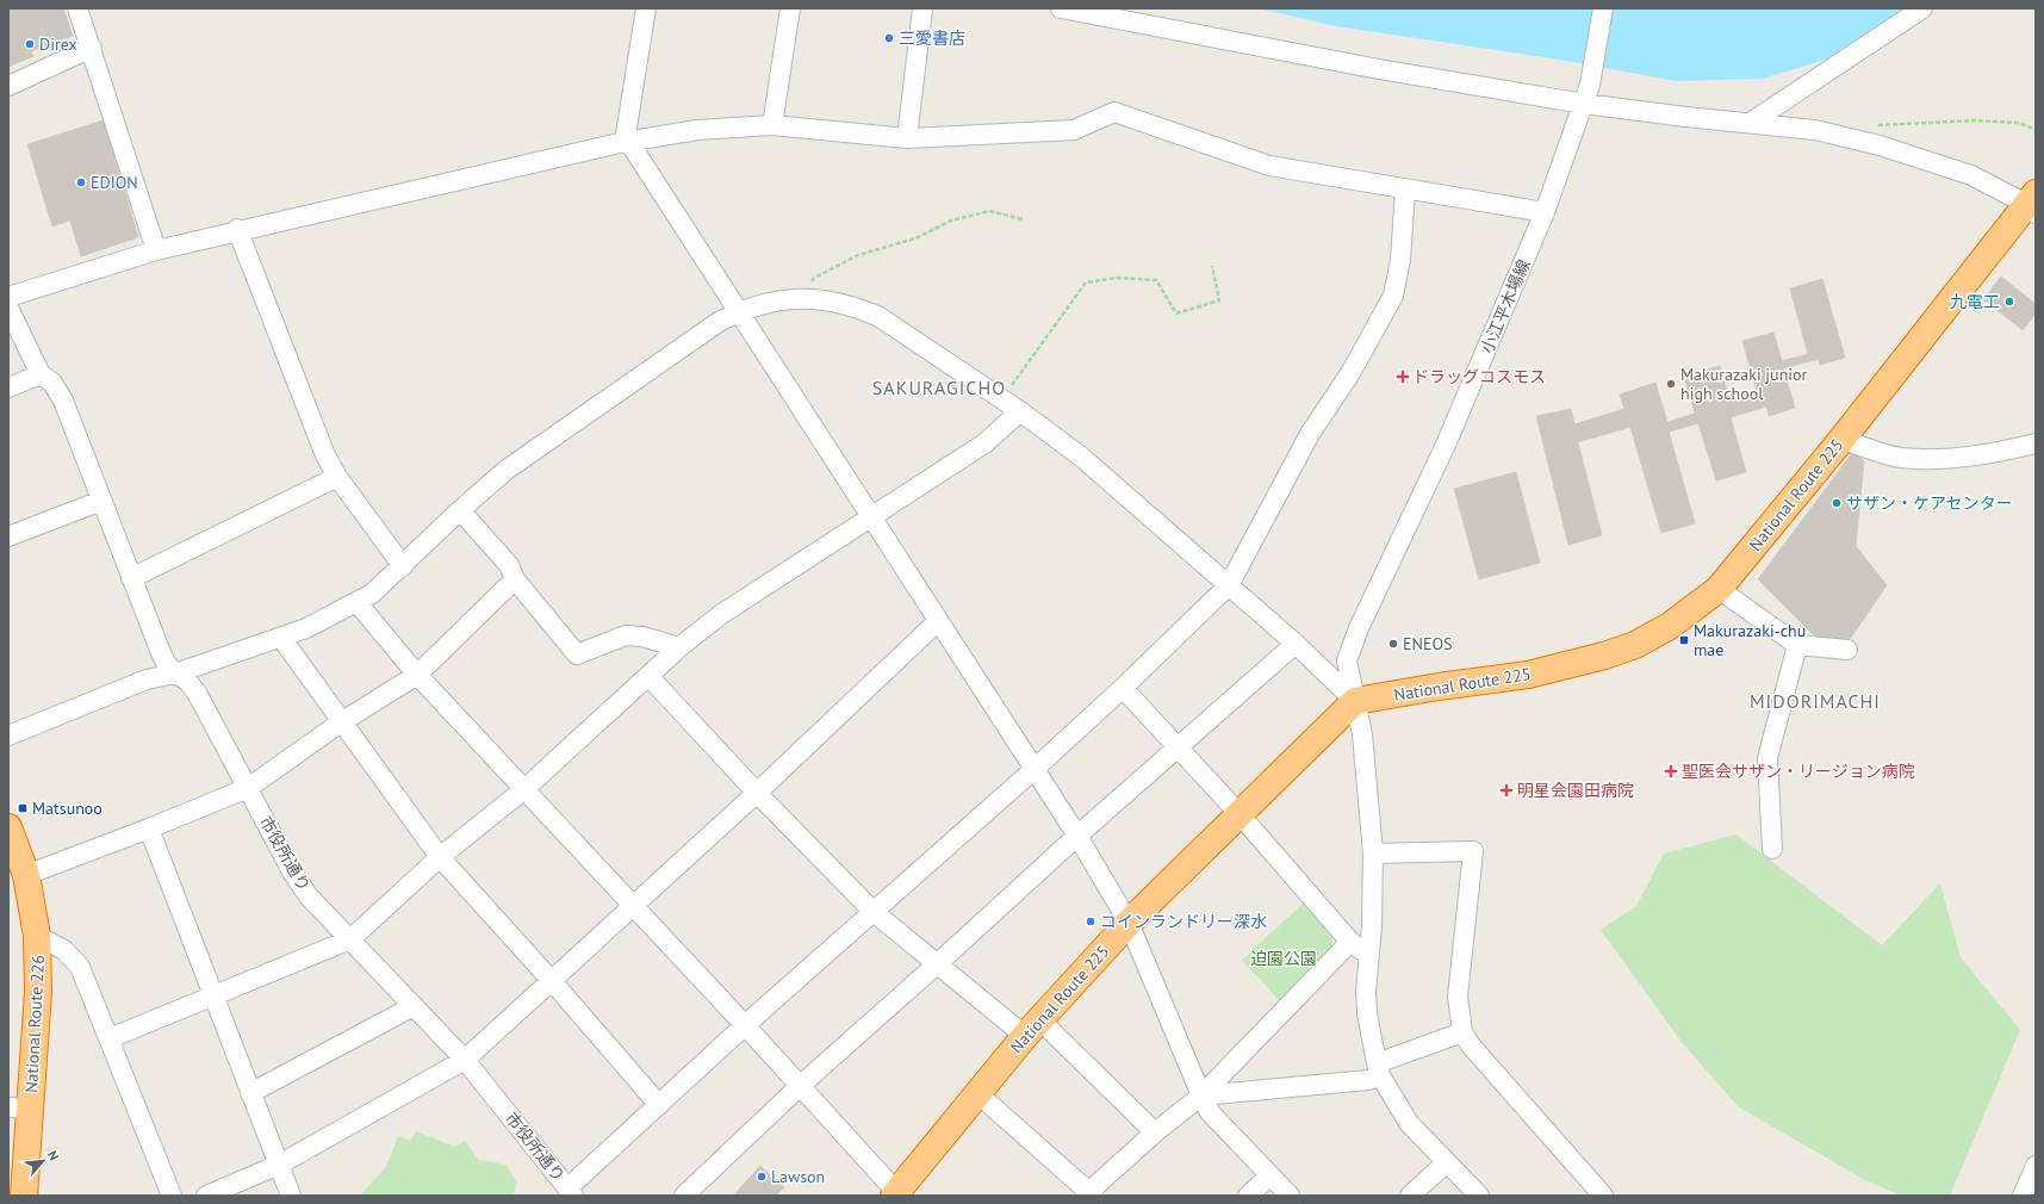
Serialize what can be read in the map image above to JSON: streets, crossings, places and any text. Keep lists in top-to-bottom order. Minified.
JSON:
{"streets":{"highway":["National Route 225","National Route 226"],"street":["小江平木場線","市役所通り"]},"crossings":[["小江平木場線","National Route 225"]],"districts":["SAKURAGICHO","MIDORIMACHI"],"parks":["迫園公園"],"places":{"other":["三愛書店","Direx","EDION","九電工","Makurazaki junior high school","サザン・ケアセンター","ENEOS","コインランドリー深水","Lawson"],"health":["ドラッグコスモス","聖医会サザン・リージョン病院","明星会園田病院"],"transit":["Makurazaki-chu mae","Matsunoo"]},"north":"top right"}
